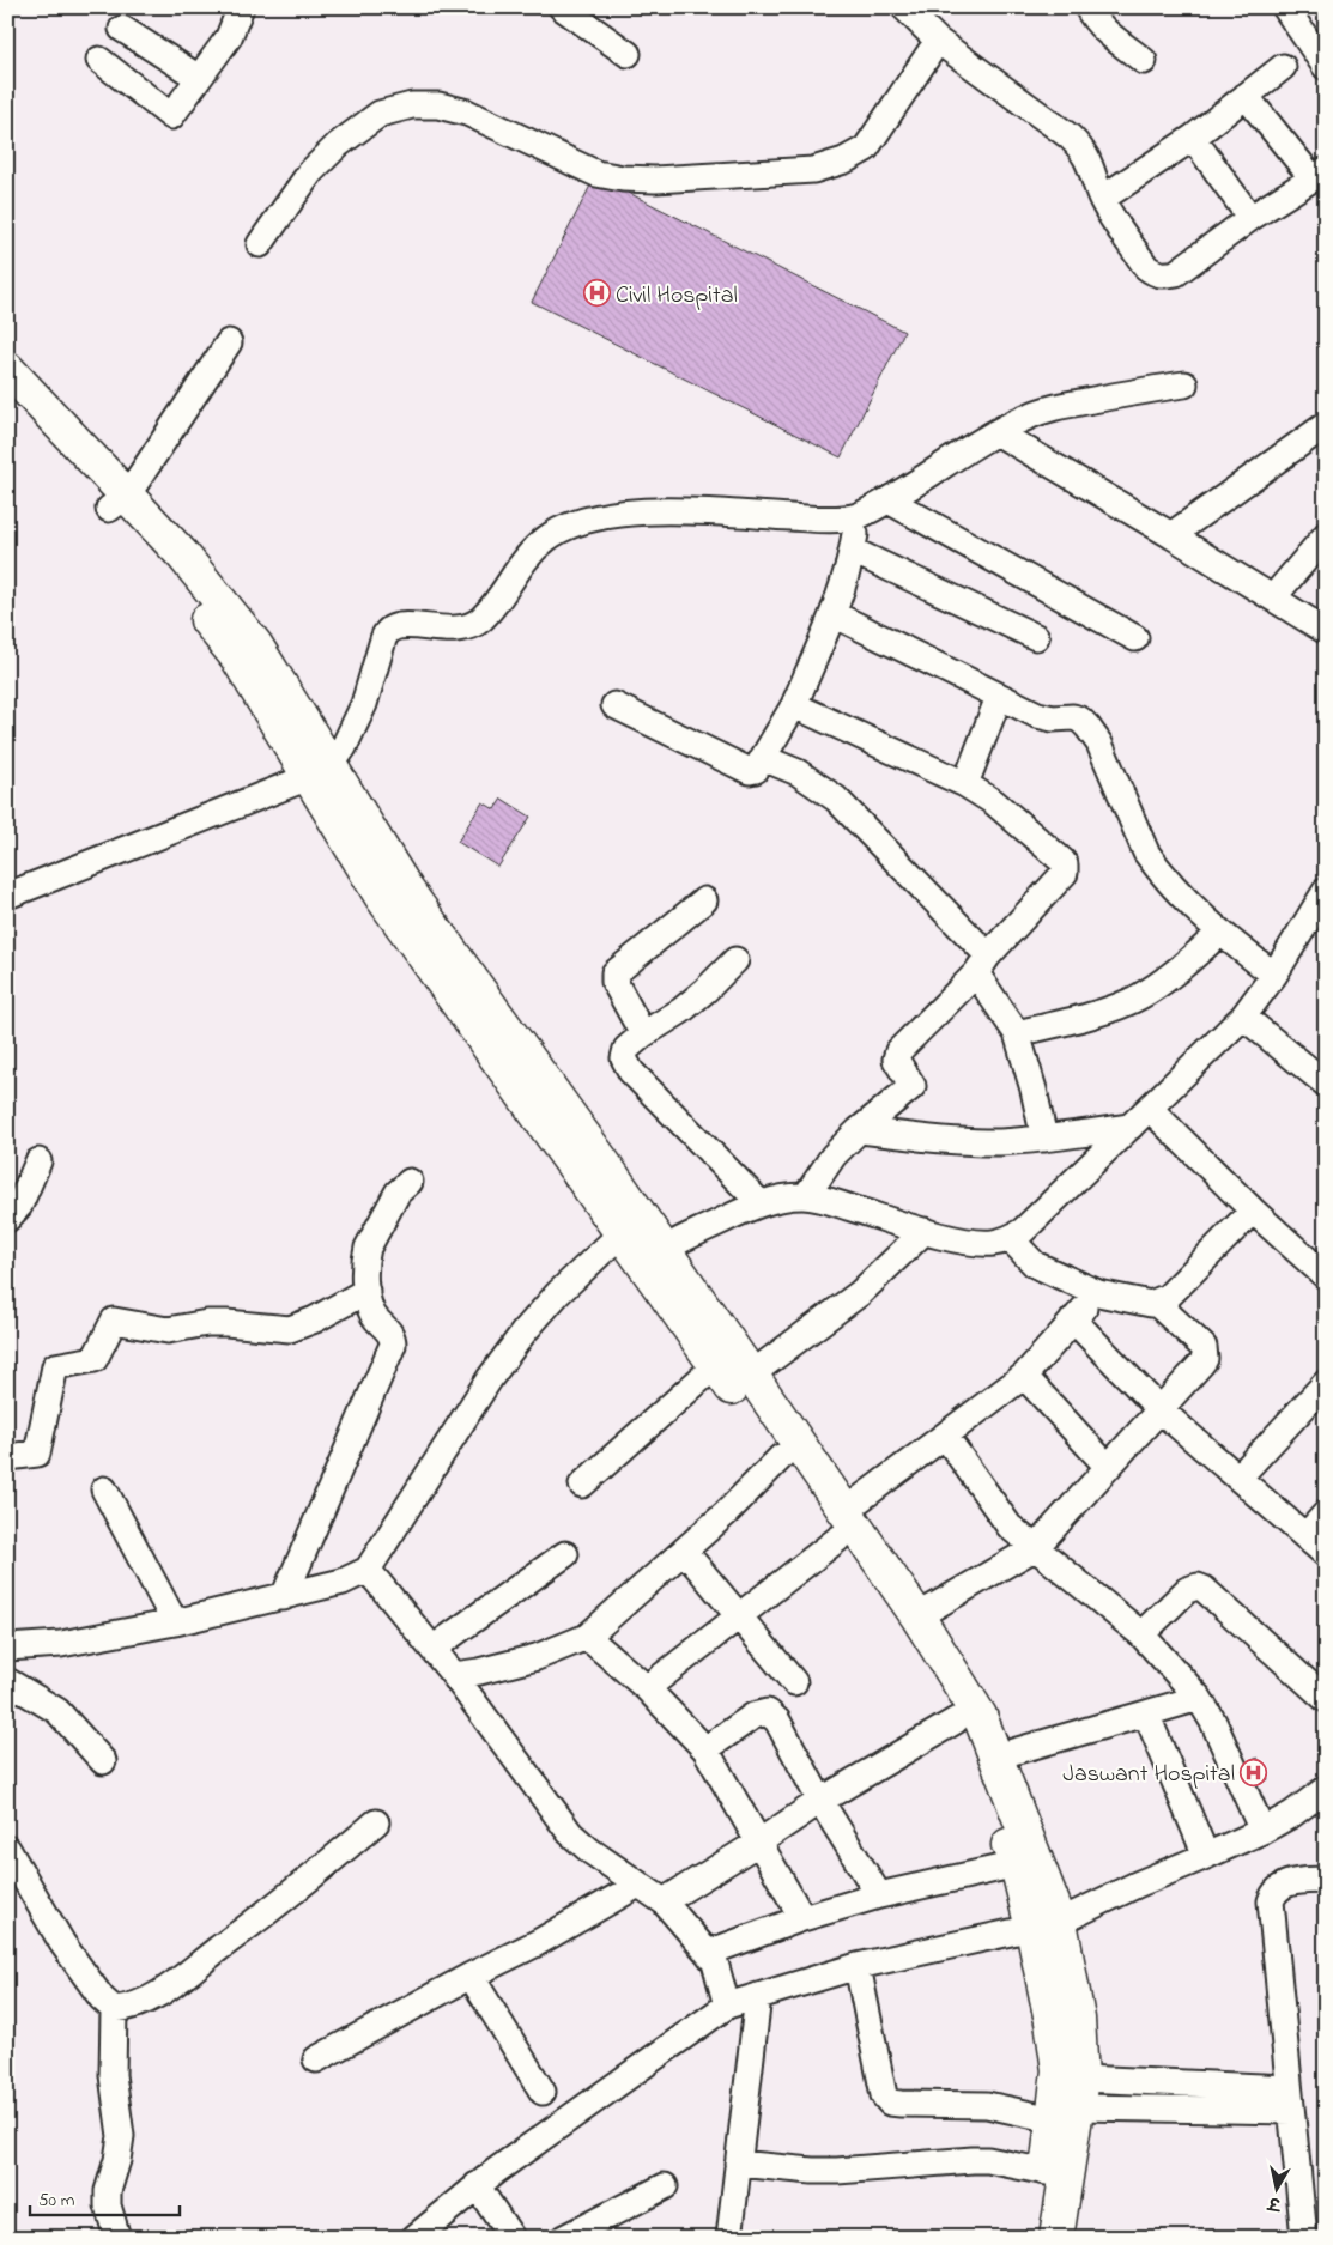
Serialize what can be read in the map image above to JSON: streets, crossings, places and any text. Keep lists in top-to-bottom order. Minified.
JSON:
{"places":{"hospital":["Civil Hospital","Jaswant Hospital"]},"scale_bar":"50 m","north":"bottom"}
